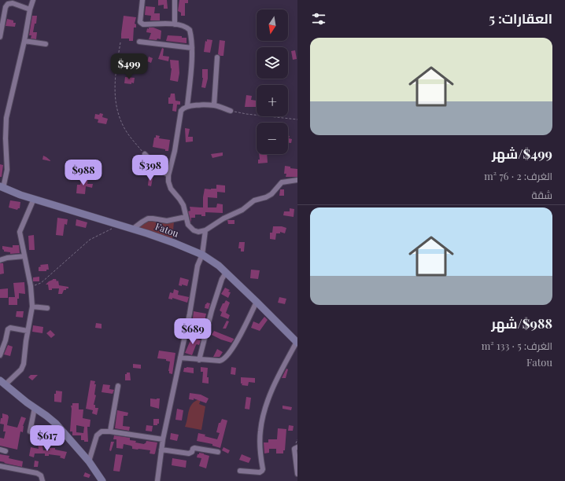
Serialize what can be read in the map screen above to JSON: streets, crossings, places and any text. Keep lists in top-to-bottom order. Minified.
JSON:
{"streets":{"street":["Fatou"]},"north":"bottom","page":{"heading":"العقارات: 5","map_buttons":["+","−"],"list":[{"name":"$499/شهر","note":"الغرف: 2 · 76 m² · شقة"},{"name":"$988/شهر","note":"الغرف: 5 · 133 m² · Fatou"}],"price":["$499","$398","$988","$689","$617"]}}
